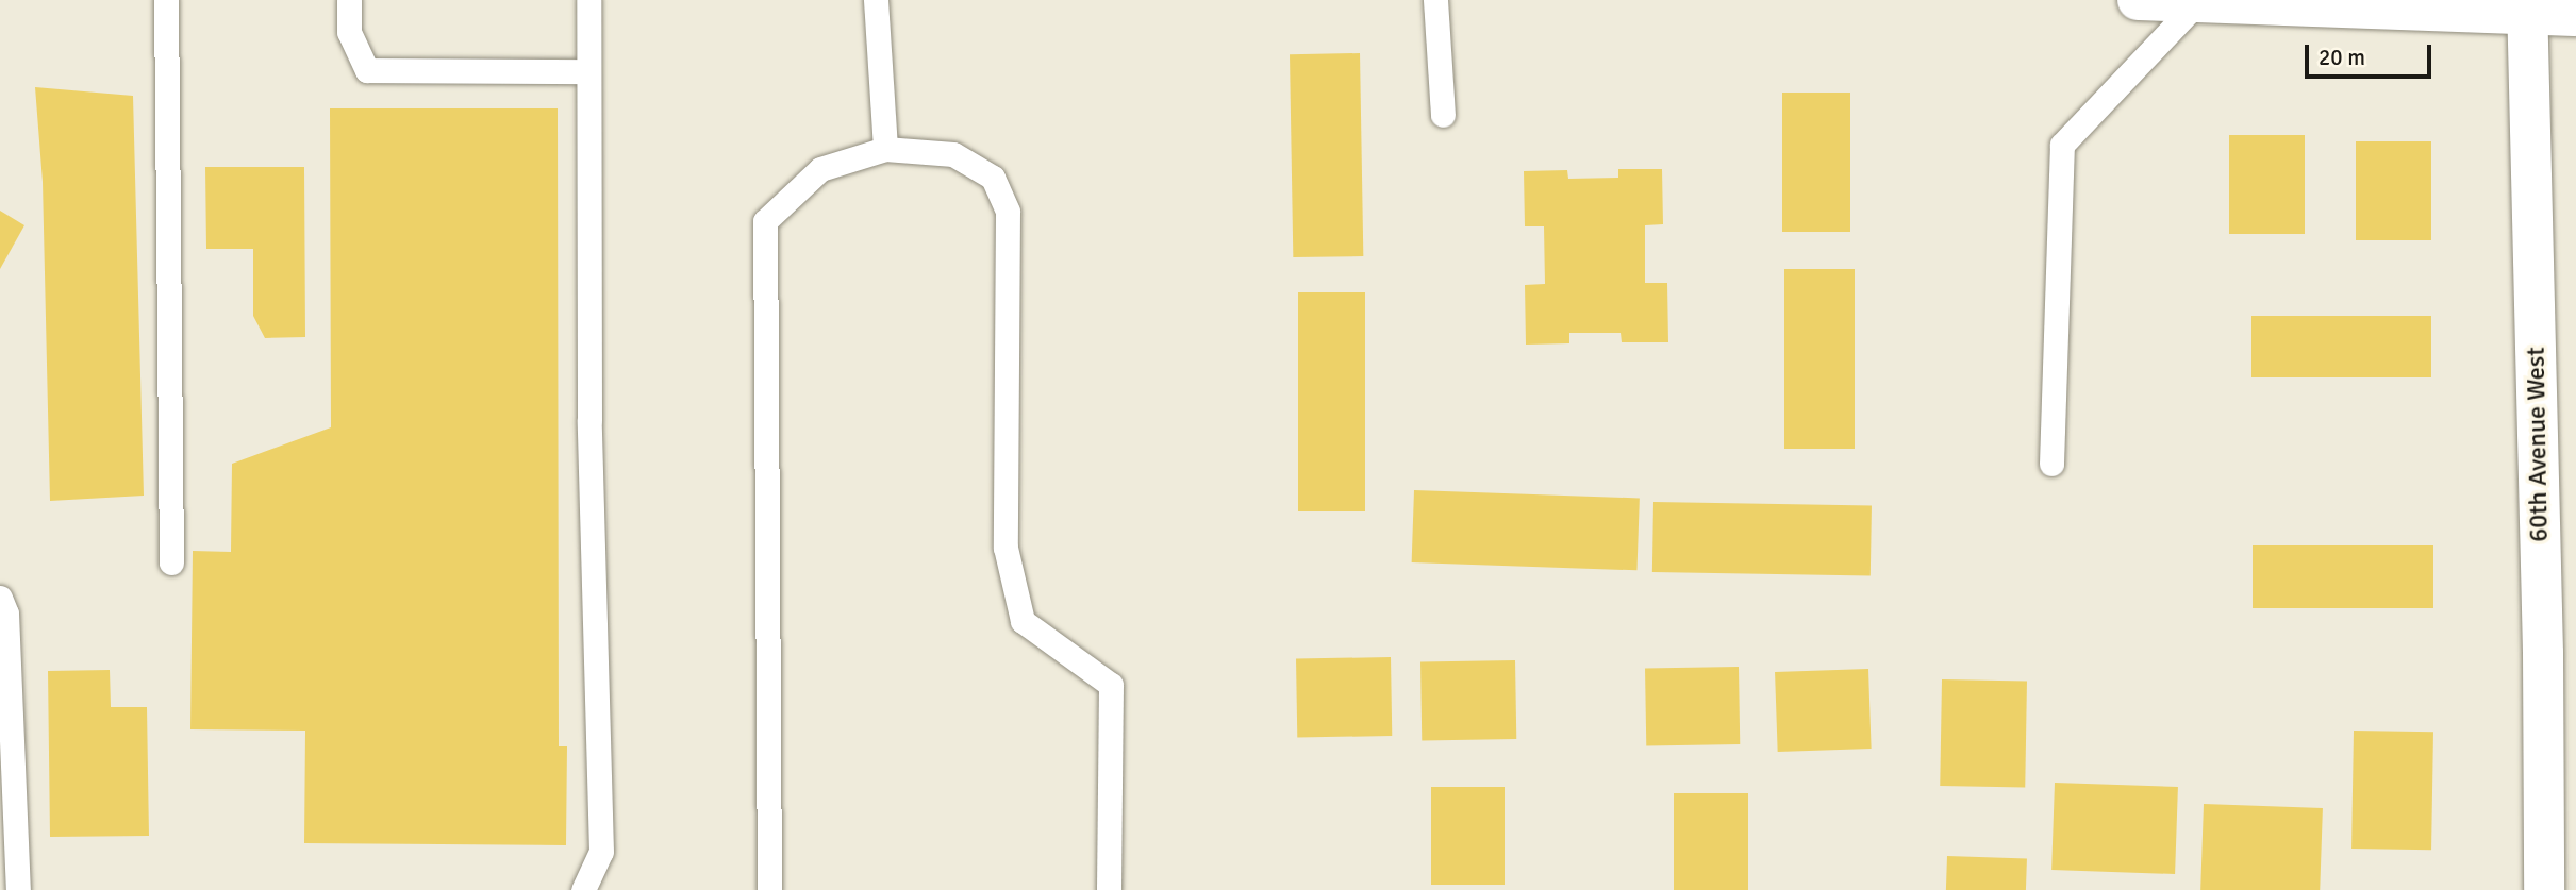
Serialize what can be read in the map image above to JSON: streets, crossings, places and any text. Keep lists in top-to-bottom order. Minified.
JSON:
{"streets":{"street":["60th Avenue West"]},"scale_bar":"20 m"}
